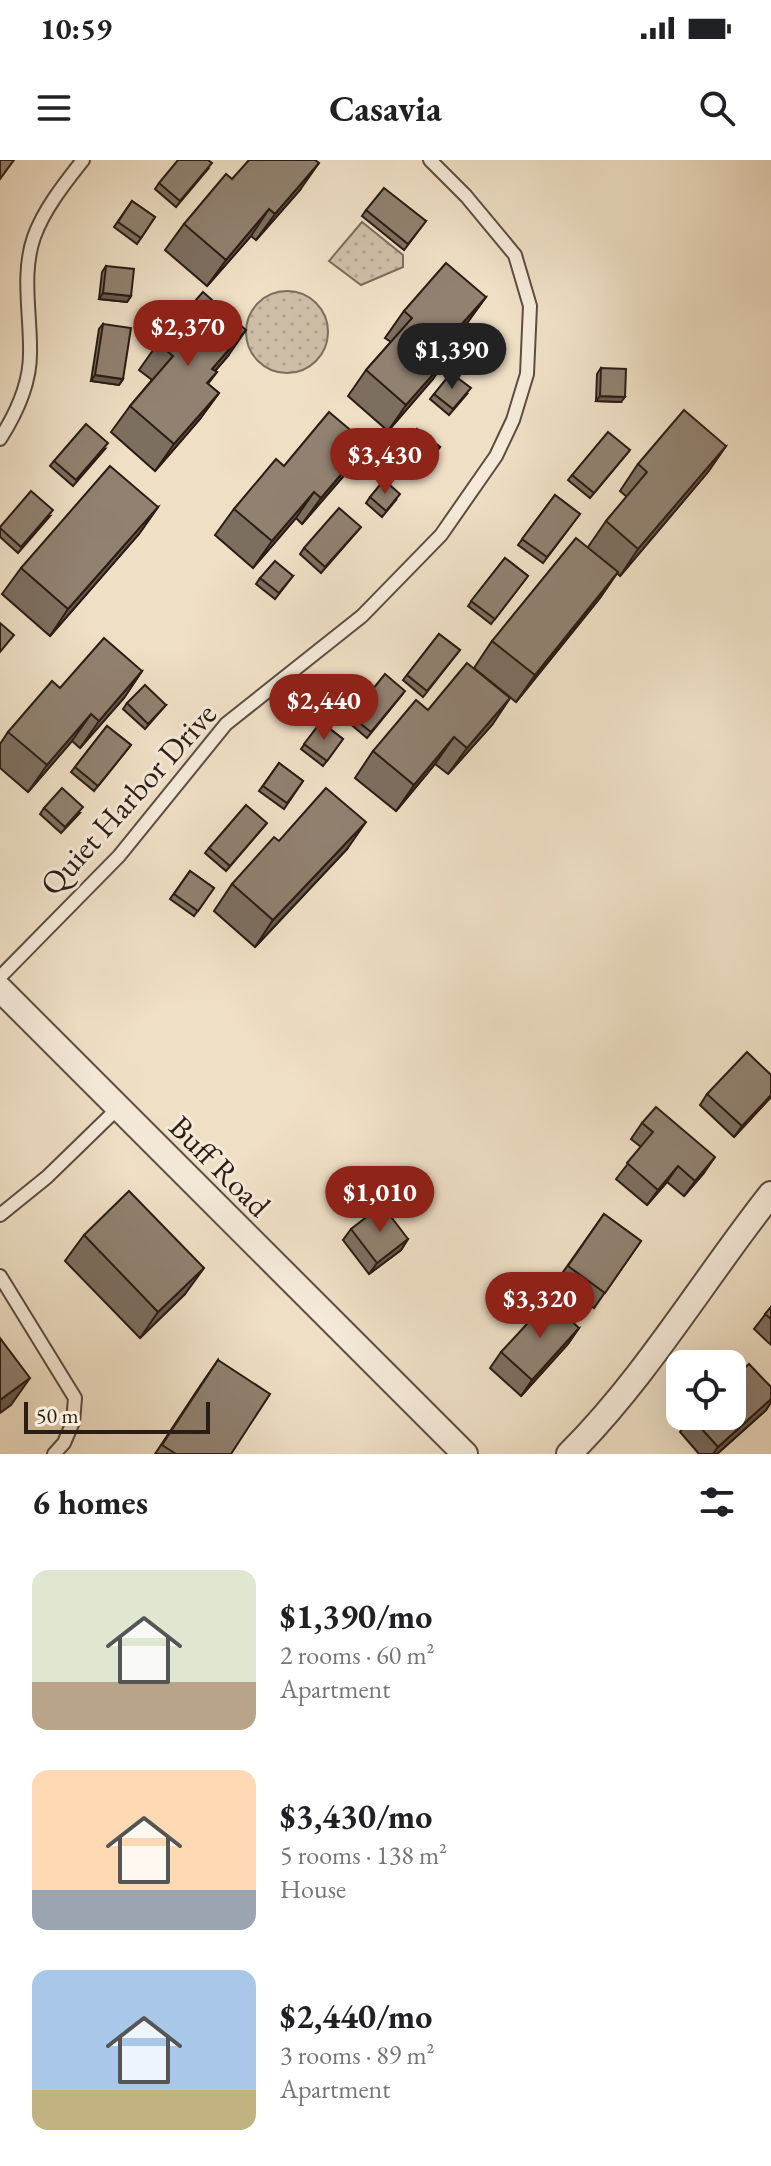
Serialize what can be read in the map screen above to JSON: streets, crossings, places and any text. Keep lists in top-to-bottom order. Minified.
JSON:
{"streets":{"street":["Buff Road"],"lane":["Quiet Harbor Drive"]},"scale_bar":"50 m","page":{"status":"10:59","header":"Casavia","price":["$2,370","$1,390","$3,430","$2,440","$1,010","$3,320"],"scale":"50 m","heading":"6 homes","list":[{"name":"$1,390/mo","note":"2 rooms · 60 m² · Apartment"},{"name":"$3,430/mo","note":"5 rooms · 138 m² · House"},{"name":"$2,440/mo","note":"3 rooms · 89 m² · Apartment"}]}}
